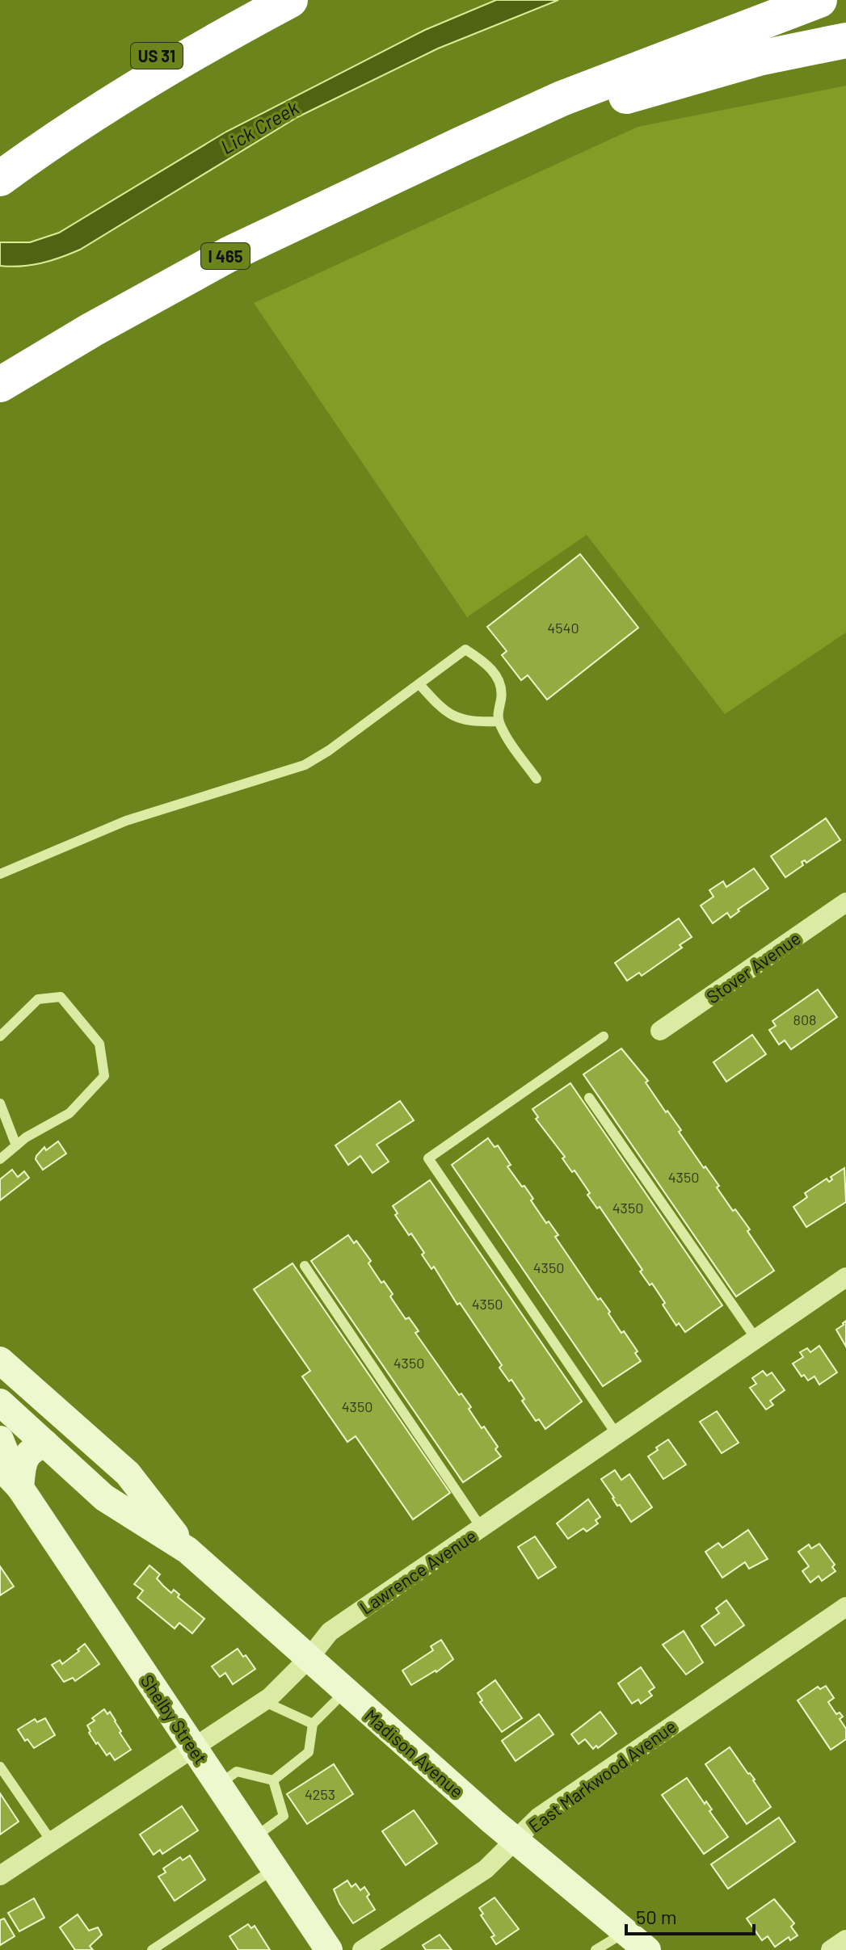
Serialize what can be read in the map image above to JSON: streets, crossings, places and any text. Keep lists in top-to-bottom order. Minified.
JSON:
{"streets":{"highway":["US 31","I 465"],"main road":["Shelby Street","Madison Avenue"],"street":["Stover Avenue","Lawrence Avenue","East Markwood Avenue"]},"crossings":[["Lawrence Avenue","Shelby Street"],["Lawrence Avenue","Madison Avenue"],["Madison Avenue","East Markwood Avenue"]],"water":["Lick Creek"],"house_numbers":["4540","808","4350","4350","4350","4350","4350","4350","4253"],"scale_bar":"50 m"}
